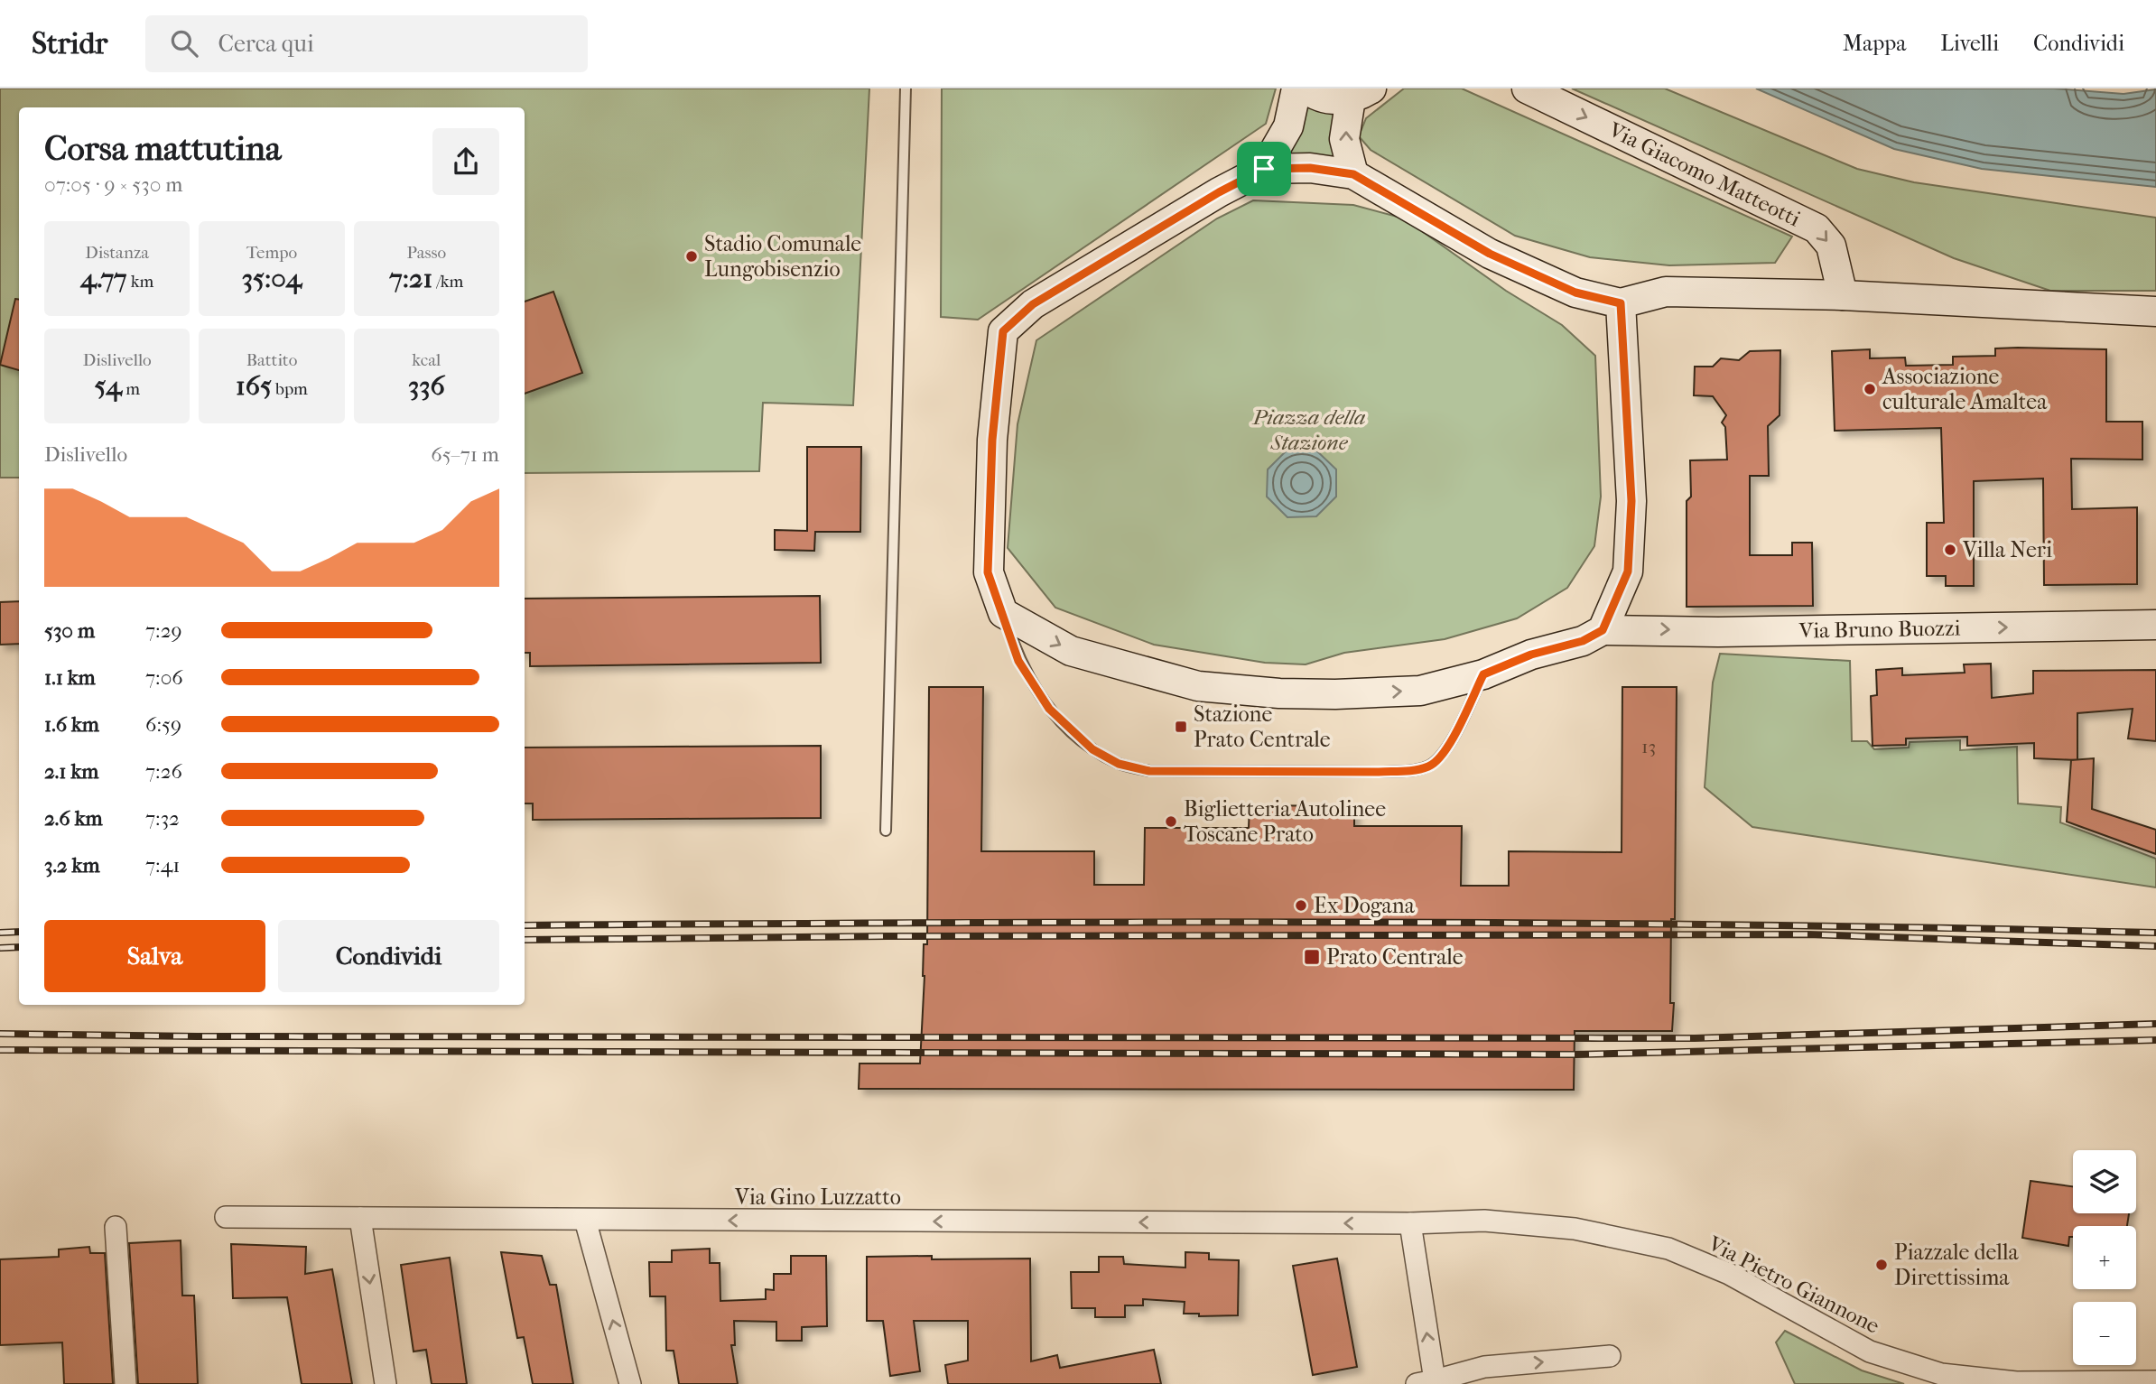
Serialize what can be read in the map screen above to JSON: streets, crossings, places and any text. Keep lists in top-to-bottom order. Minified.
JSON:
{"streets":{"street":["Via Giacomo Matteotti","Via Bruno Buozzi","Via Gino Luzzatto","Via Pietro Giannone"]},"crossings":[["Via Gino Luzzatto","Via Pietro Giannone"]],"one_way":["Via Bruno Buozzi","Via Gino Luzzatto"],"parks":["Piazza della Stazione"],"places":{"other":["Stadio Comunale Lungobisenzio","Associazione culturale Amaltea","Villa Neri","Biglietteria Autolinee Toscane Prato","Ex Dogana","Piazzale della Direttissima"],"transit":["Stazione Prato Centrale","Prato Centrale"]},"house_numbers":["13"],"page":{"header":"Stridr","search":"Cerca qui","nav":["Mappa","Livelli","Condividi"],"heading":["Corsa mattutina","07:05 · 9 × 530 m"],"stats":[["Distanza","4.77 km"],["Tempo","35:04"],["Passo","7:21 /km"],["Dislivello","54 m"],["Battito","165 bpm"],["kcal","336"]],"chart":["Dislivello","65–71 m"],"list":[{"name":"530 m","note":"7:29"},{"name":"1.1 km","note":"7:06"},{"name":"1.6 km","note":"6:59"},{"name":"2.1 km","note":"7:26"},{"name":"2.6 km","note":"7:32"},{"name":"3.2 km","note":"7:41"}],"buttons":["Salva","Condividi"],"map_buttons":["+","−"]}}
